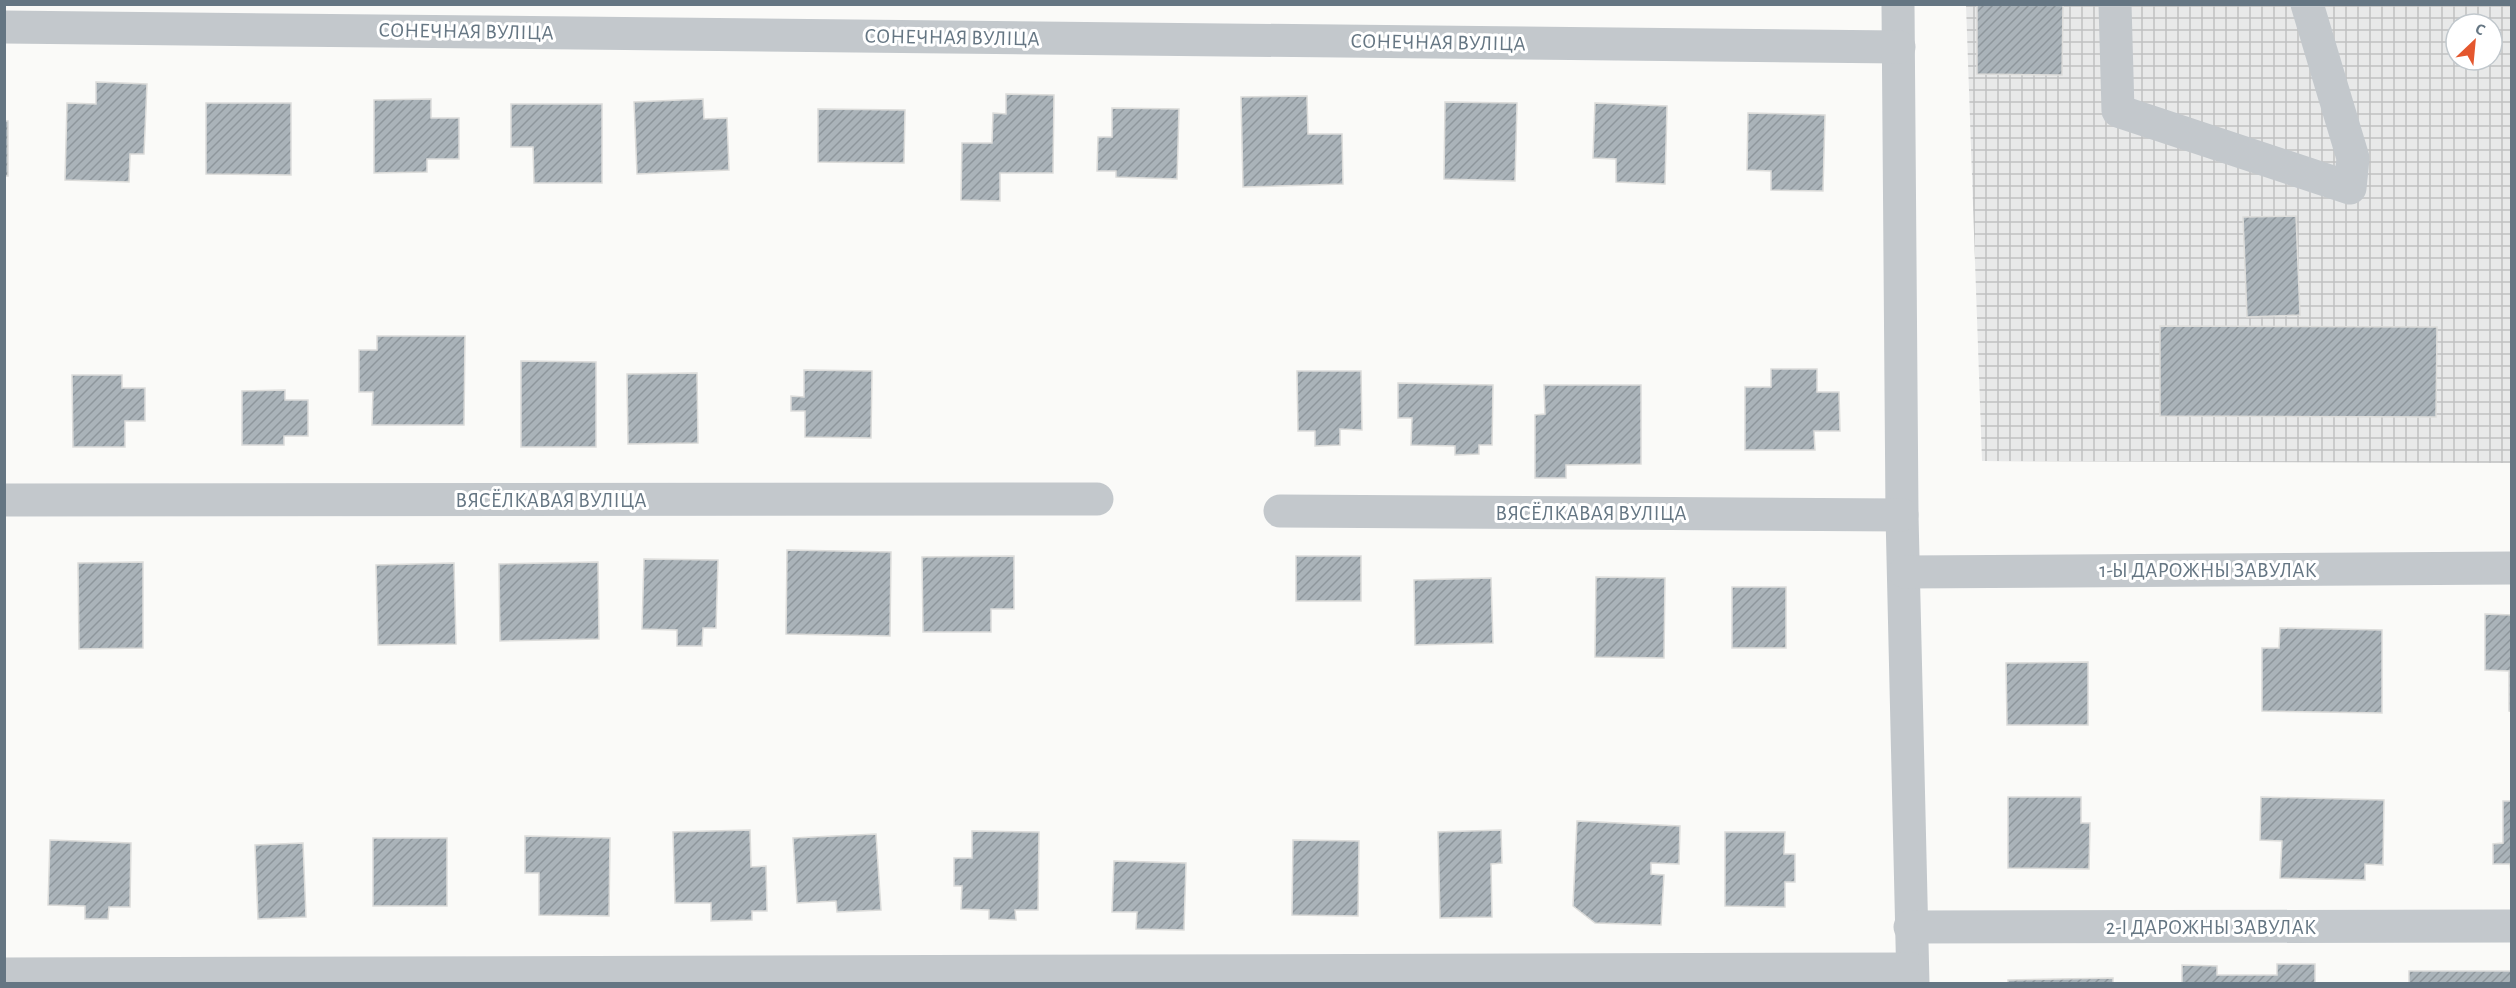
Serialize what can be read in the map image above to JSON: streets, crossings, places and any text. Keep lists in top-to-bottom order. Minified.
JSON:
{"streets":{"street":["СОНЕЧНАЯ ВУЛІЦА","ВЯСЁЛКАВАЯ ВУЛІЦА","1-Ы ДАРОЖНЫ ЗАВУЛАК","2-І ДАРОЖНЫ ЗАВУЛАК"]},"north":"top right"}
